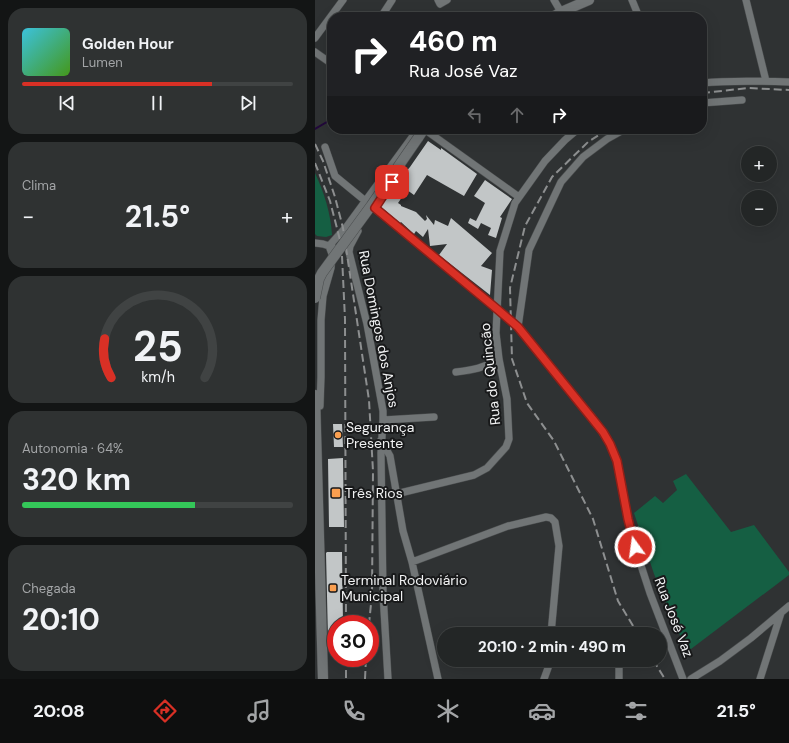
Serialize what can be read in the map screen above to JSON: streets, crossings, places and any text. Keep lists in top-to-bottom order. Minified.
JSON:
{"streets":{"street":["Rua Domingos dos Anjos","Rua do Quincão","Rua José Vaz"]},"crossings":[["Rua Domingos dos Anjos","Rua José Vaz"],["Rua do Quincão","Rua José Vaz"]],"places":{"other":["Segurança Presente"],"transit":["Três Rios","Terminal Rodoviário Municipal"]},"page":{"turn":["460 m","Rua José Vaz"],"song":["Golden Hour","Lumen"],"tile":["Clima",["Autonomia · 64%","320 km"],["Chegada","20:10"]],"map_buttons":["+","−"],"heat":["−","21.5°","+"],"limit":"30","trip":"20:10 · 2 min · 490 m","tabs":["20:08","21.5°"],"gauge":["25","km/h"]}}
